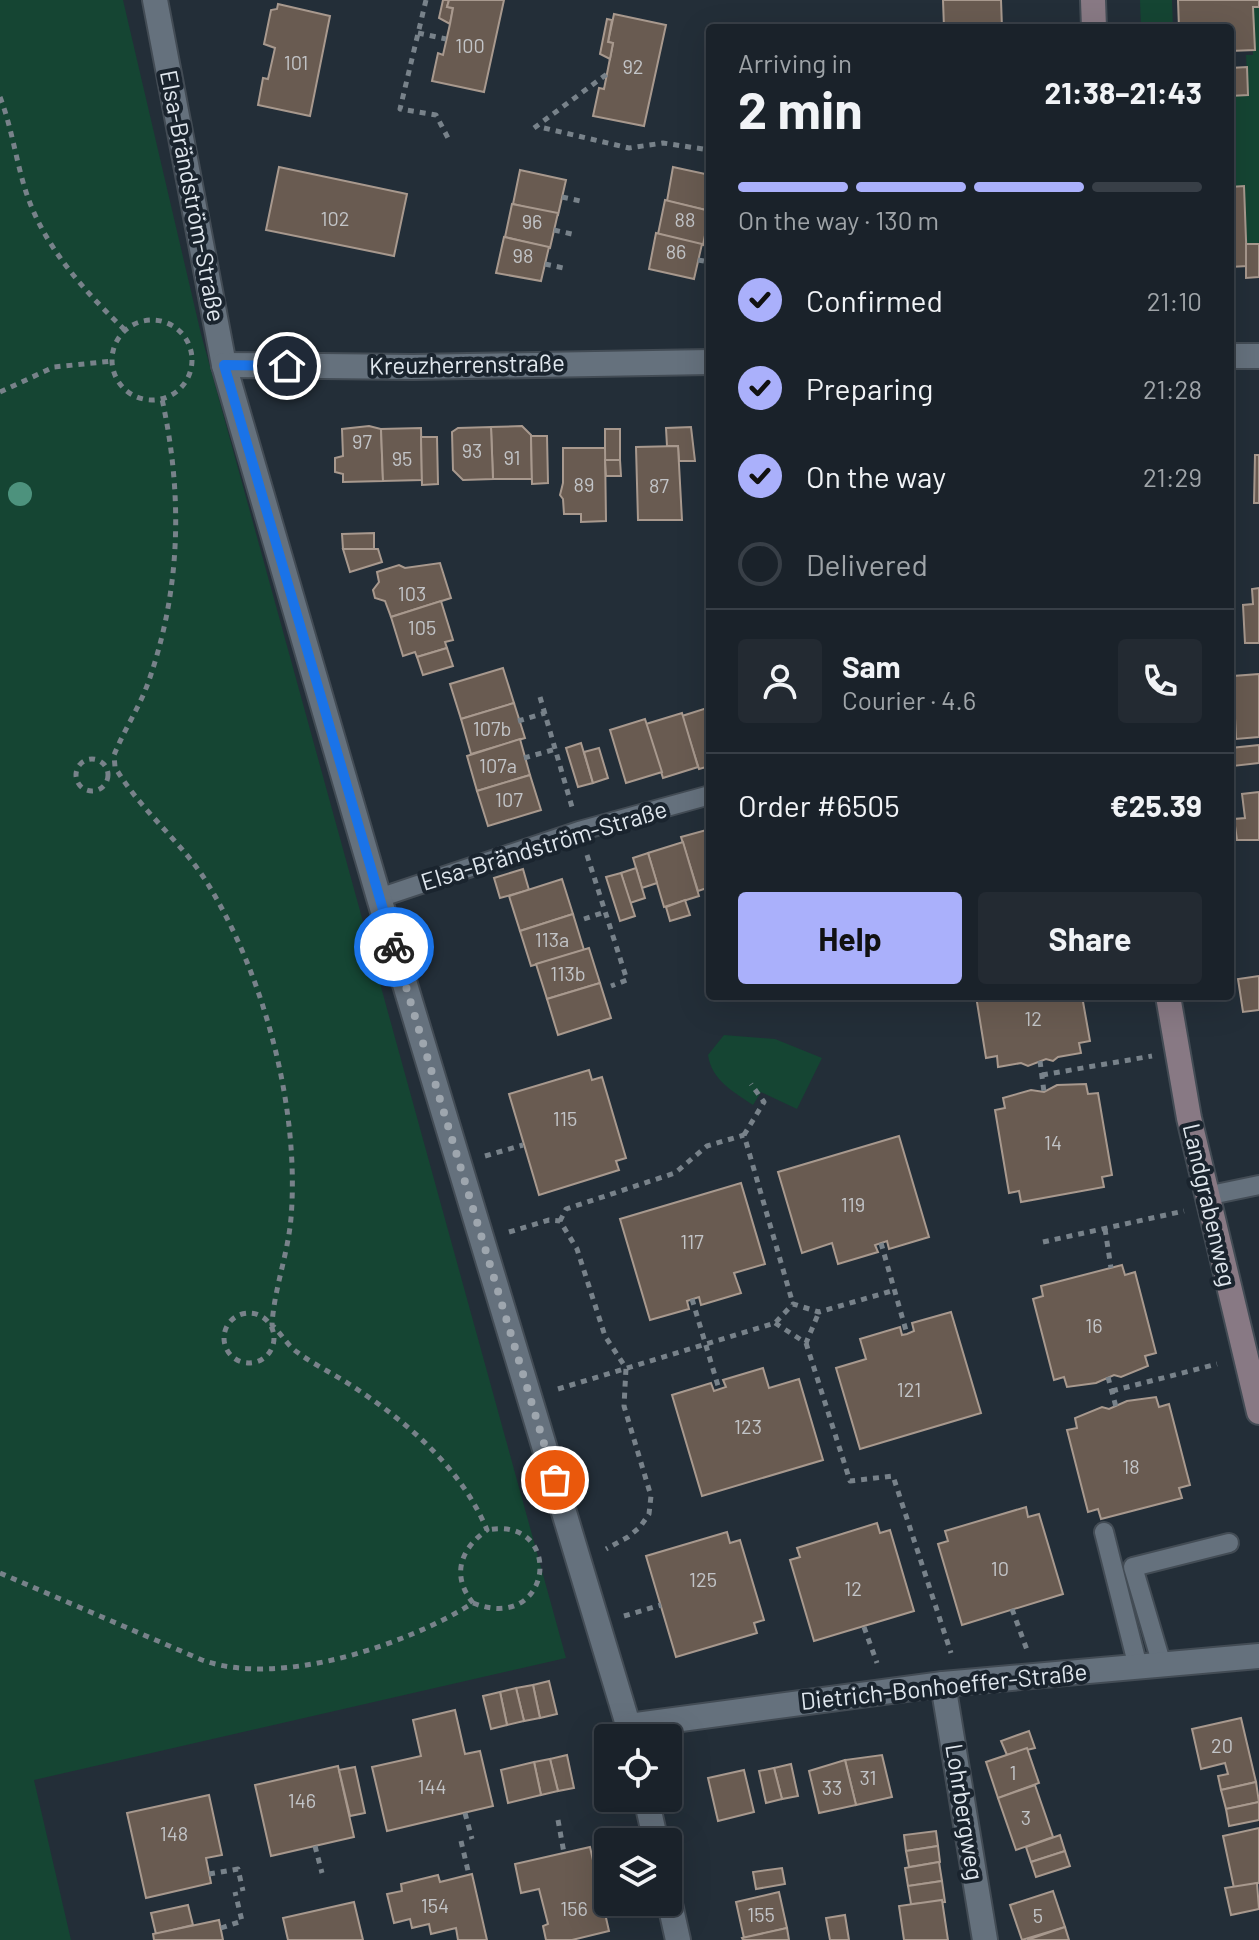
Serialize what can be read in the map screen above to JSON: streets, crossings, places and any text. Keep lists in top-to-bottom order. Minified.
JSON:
{"streets":{"street":["Elsa-Brändström-Straße","Kreuzherrenstraße","Landgrabenweg","Dietrich-Bonhoeffer-Straße","Lohrbergweg"]},"crossings":[["Elsa-Brändström-Straße","Kreuzherrenstraße"],["Dietrich-Bonhoeffer-Straße","Lohrbergweg"]],"house_numbers":["100","101","92","102","88","96","86","98","97","93","91","95","89","87","103","105","107b","107a","107","113a","113b","12","115","14","119","117","16","121","123","18","10","125","12","20","1","31","144","33","146","3","148","154","156","155","5"],"page":{"heading":["2 min","Arriving in","21:38–21:43"],"panel":["Sam","Courier · 4.6","Order #6505","€25.39"],"bar":"On the way · 130 m","list":[["Confirmed","21:10"],["Preparing","21:28"],["On the way","21:29"],"Delivered"],"buttons":["Help","Share"]}}
